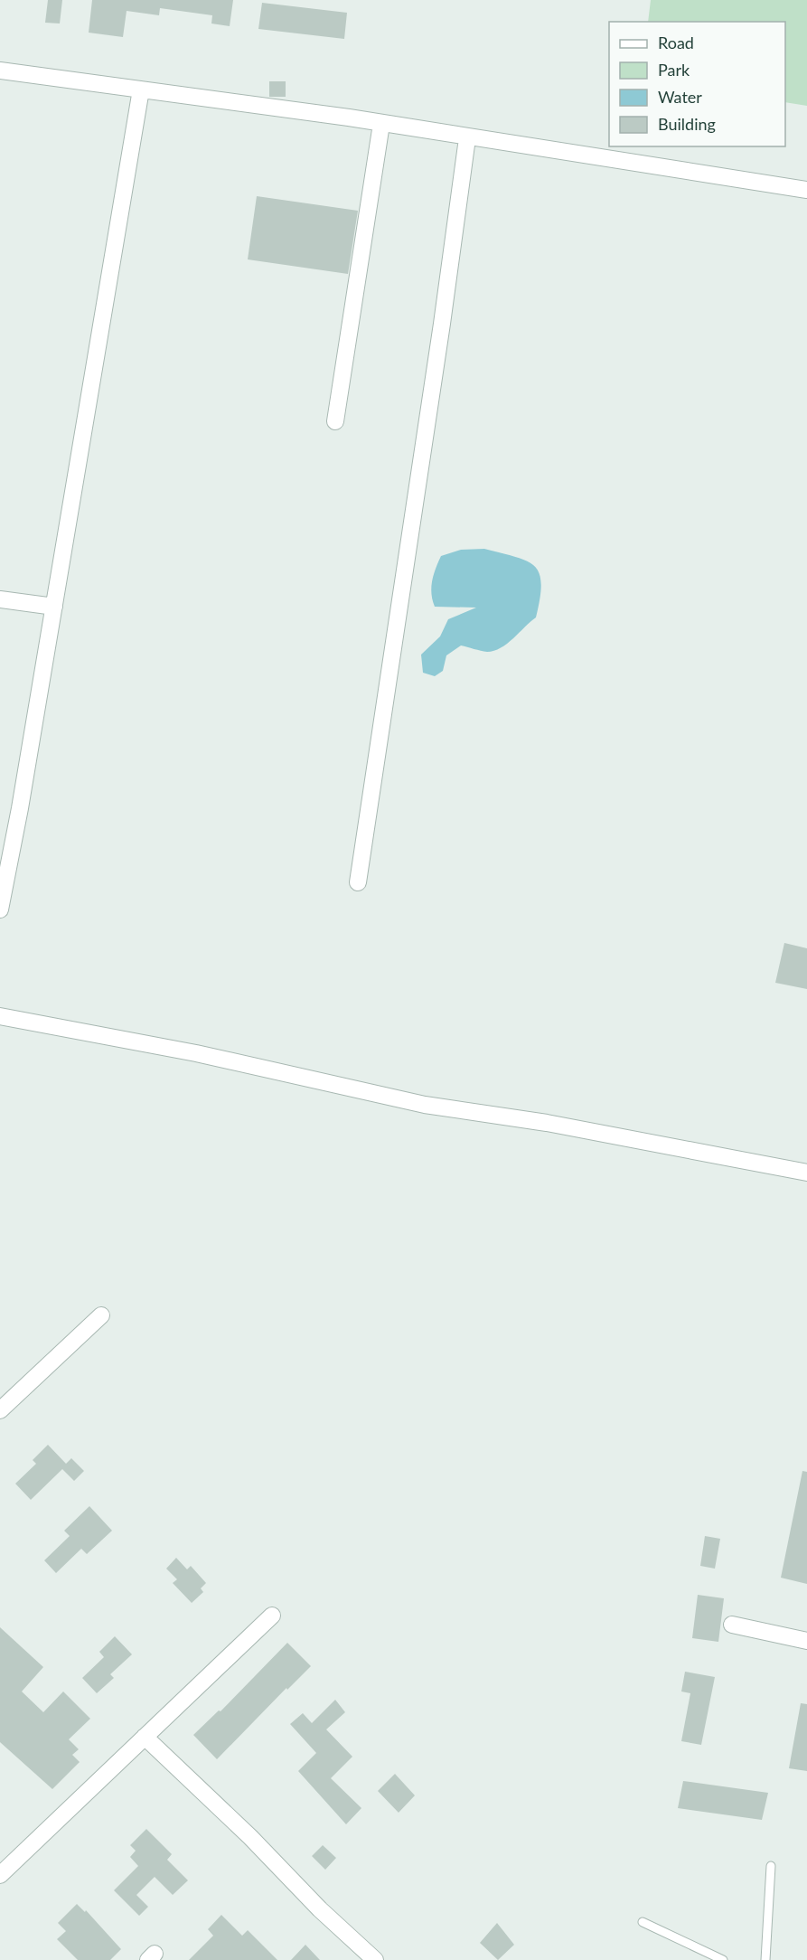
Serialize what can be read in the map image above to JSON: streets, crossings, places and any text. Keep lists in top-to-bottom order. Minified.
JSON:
{"legend":["Road","Park","Water","Building"]}
